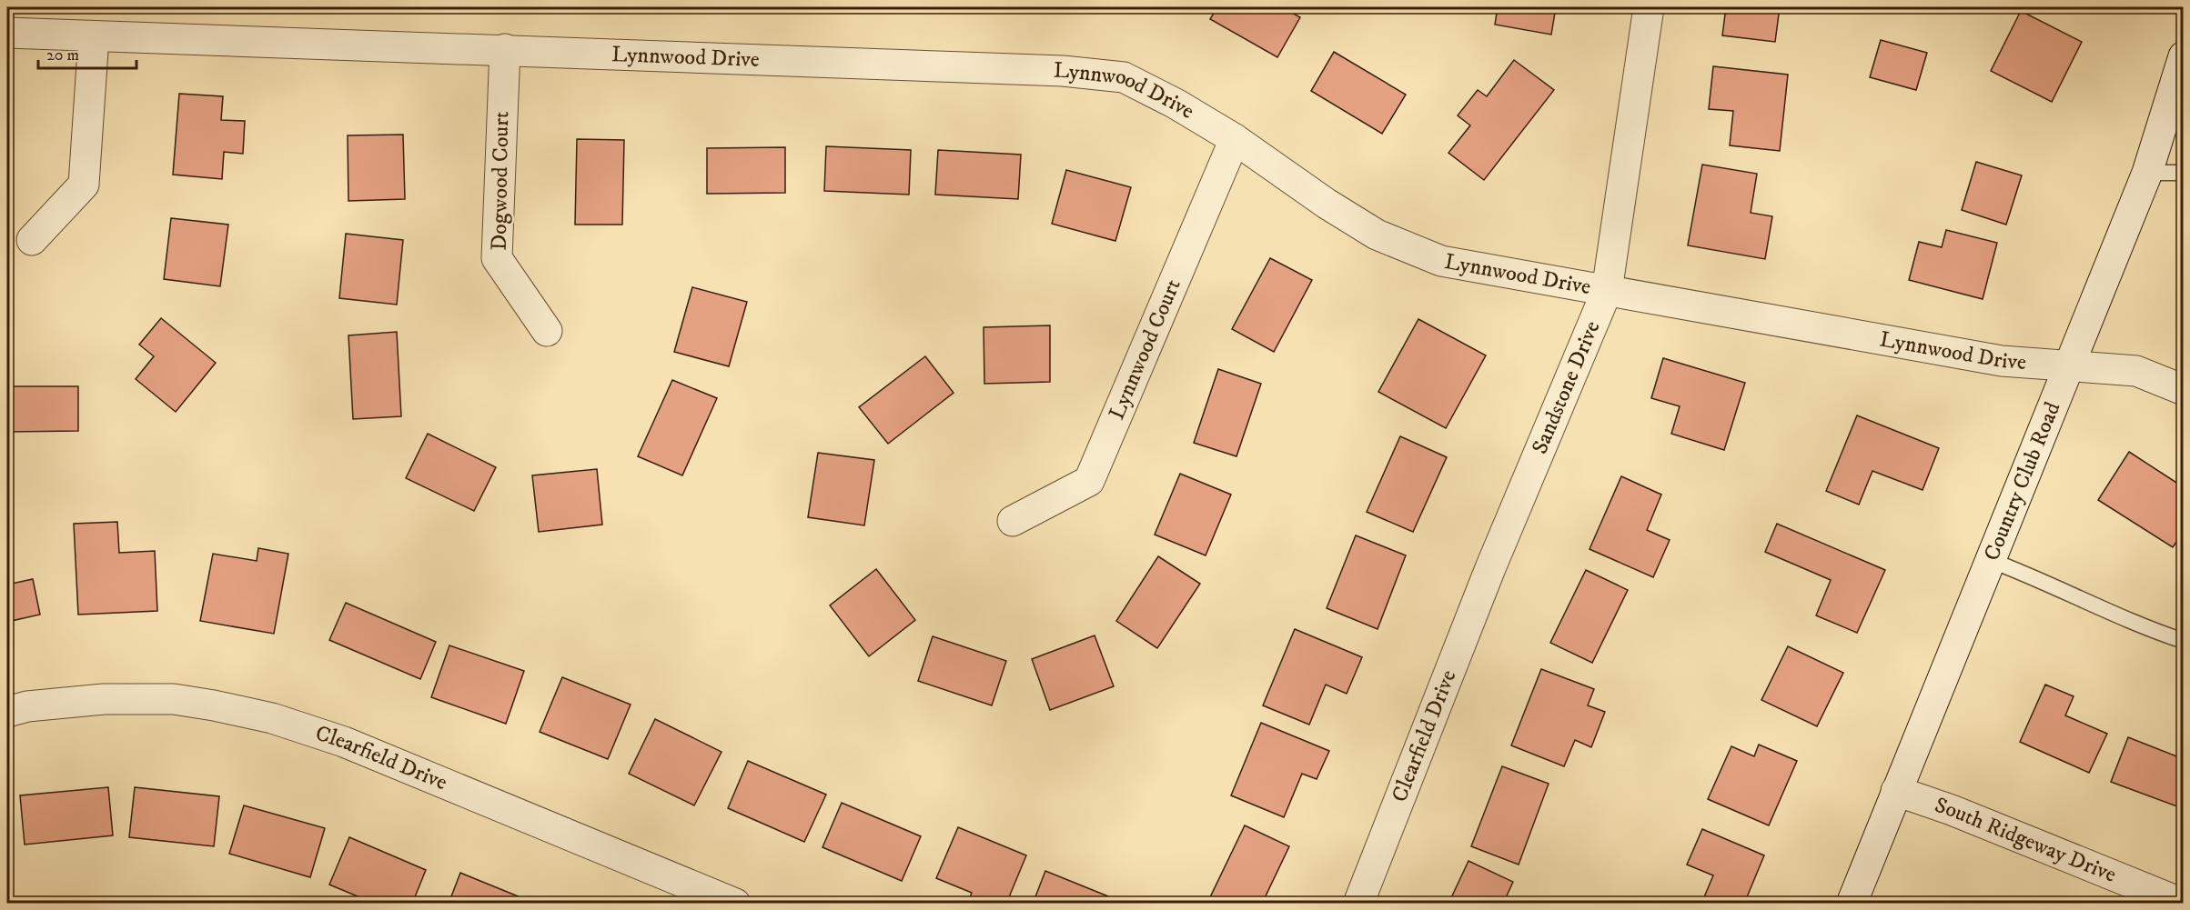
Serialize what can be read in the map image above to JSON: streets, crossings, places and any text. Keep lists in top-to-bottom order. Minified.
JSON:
{"streets":{"street":["Lynnwood Drive","Dogwood Court","Lynnwood Court","Sandstone Drive","Country Club Road","Clearfield Drive","South Ridgeway Drive"]},"crossings":[["Lynnwood Drive","Dogwood Court"],["Lynnwood Drive","Lynnwood Court"],["Lynnwood Drive","Sandstone Drive"],["Lynnwood Drive","Country Club Road"],["Sandstone Drive","Clearfield Drive"],["Country Club Road","South Ridgeway Drive"]],"scale_bar":"20 m"}
